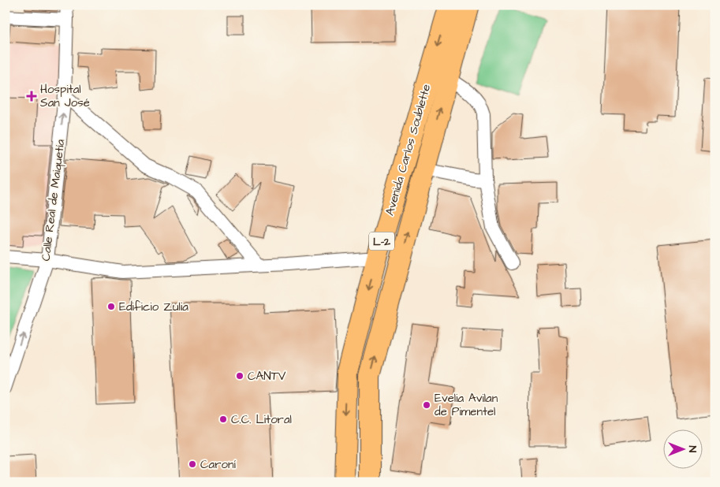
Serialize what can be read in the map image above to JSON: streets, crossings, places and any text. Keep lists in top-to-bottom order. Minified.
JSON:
{"streets":{"main road":["Avenida Carlos Soublette","L-2"],"street":["Calle Real de Maiquetía"]},"one_way":["Calle Real de Maiquetía"],"places":{"health":["Hospital San José"],"other":["Edificio Zulia","CANTV","Evelia Avilan de Pimentel","C.C. Litoral","Caroní"]},"north":"right"}
